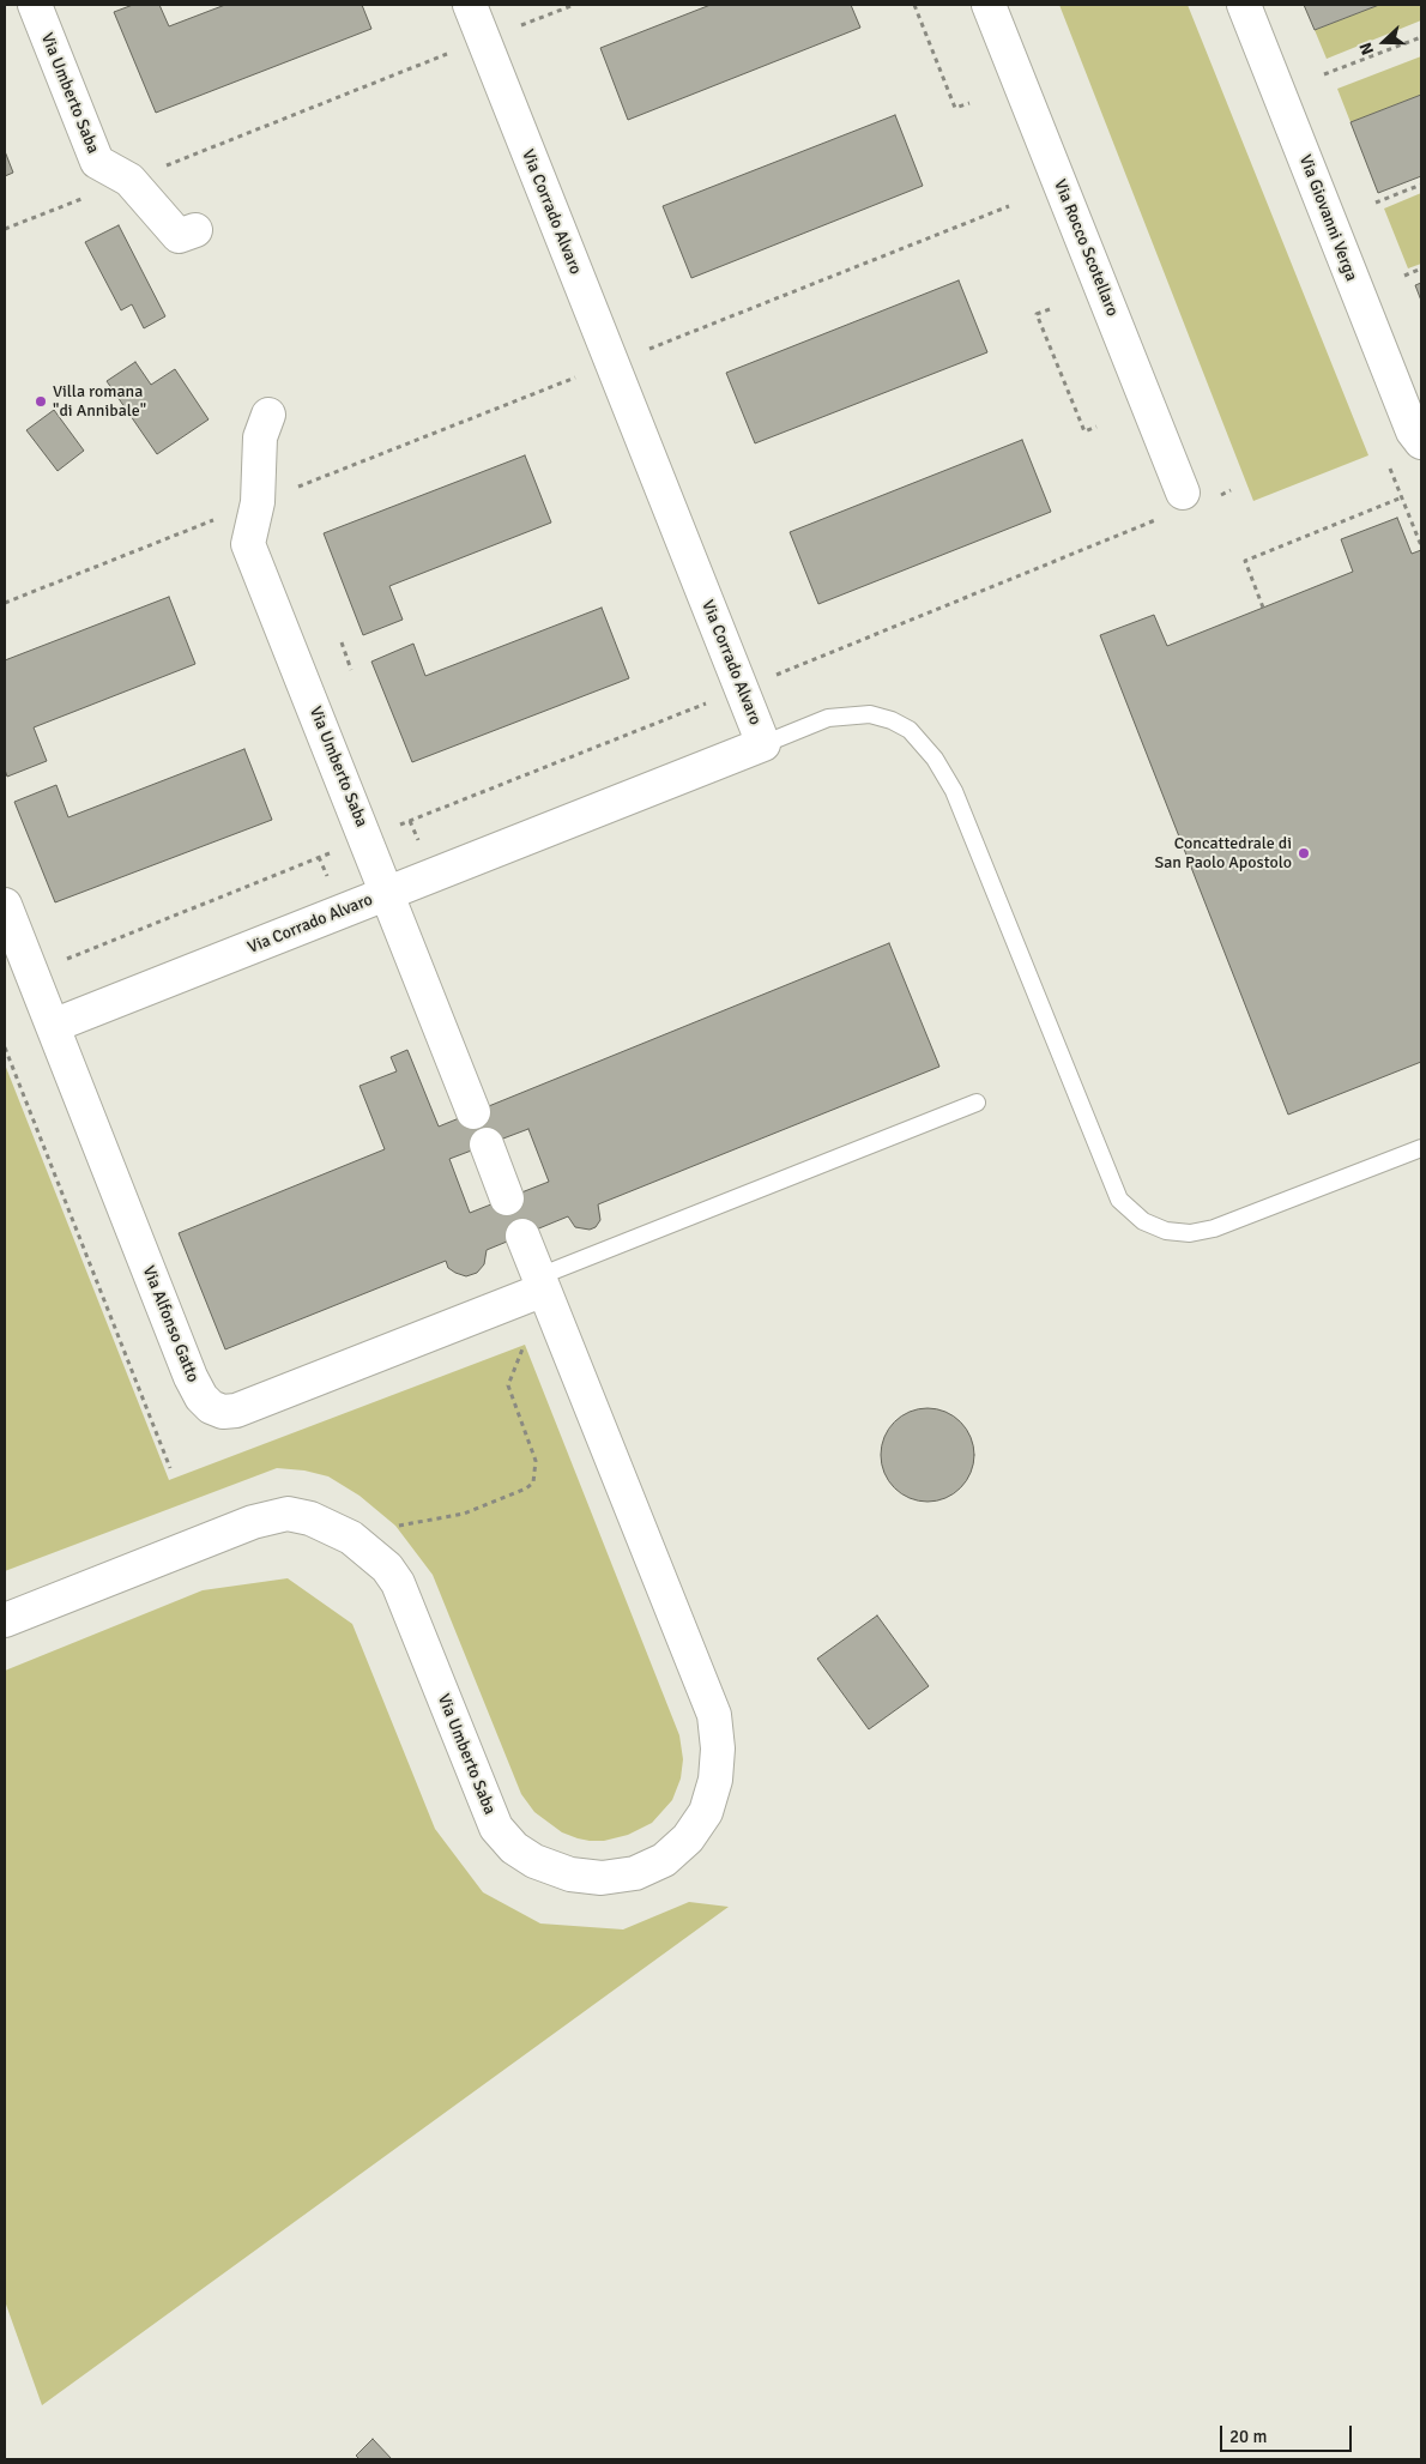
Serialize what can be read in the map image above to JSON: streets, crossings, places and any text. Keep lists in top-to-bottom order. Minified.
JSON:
{"streets":{"street":["Via Umberto Saba","Via Corrado Alvaro","Via Giovanni Verga","Via Rocco Scotellaro","Via Alfonso Gatto"]},"crossings":[["Via Umberto Saba","Via Corrado Alvaro"],["Via Umberto Saba","Via Alfonso Gatto"],["Via Corrado Alvaro","Via Alfonso Gatto"]],"places":["Villa romana \"di Annibale\"","Concattedrale di San Paolo Apostolo"],"scale_bar":"20 m","north":"left"}
